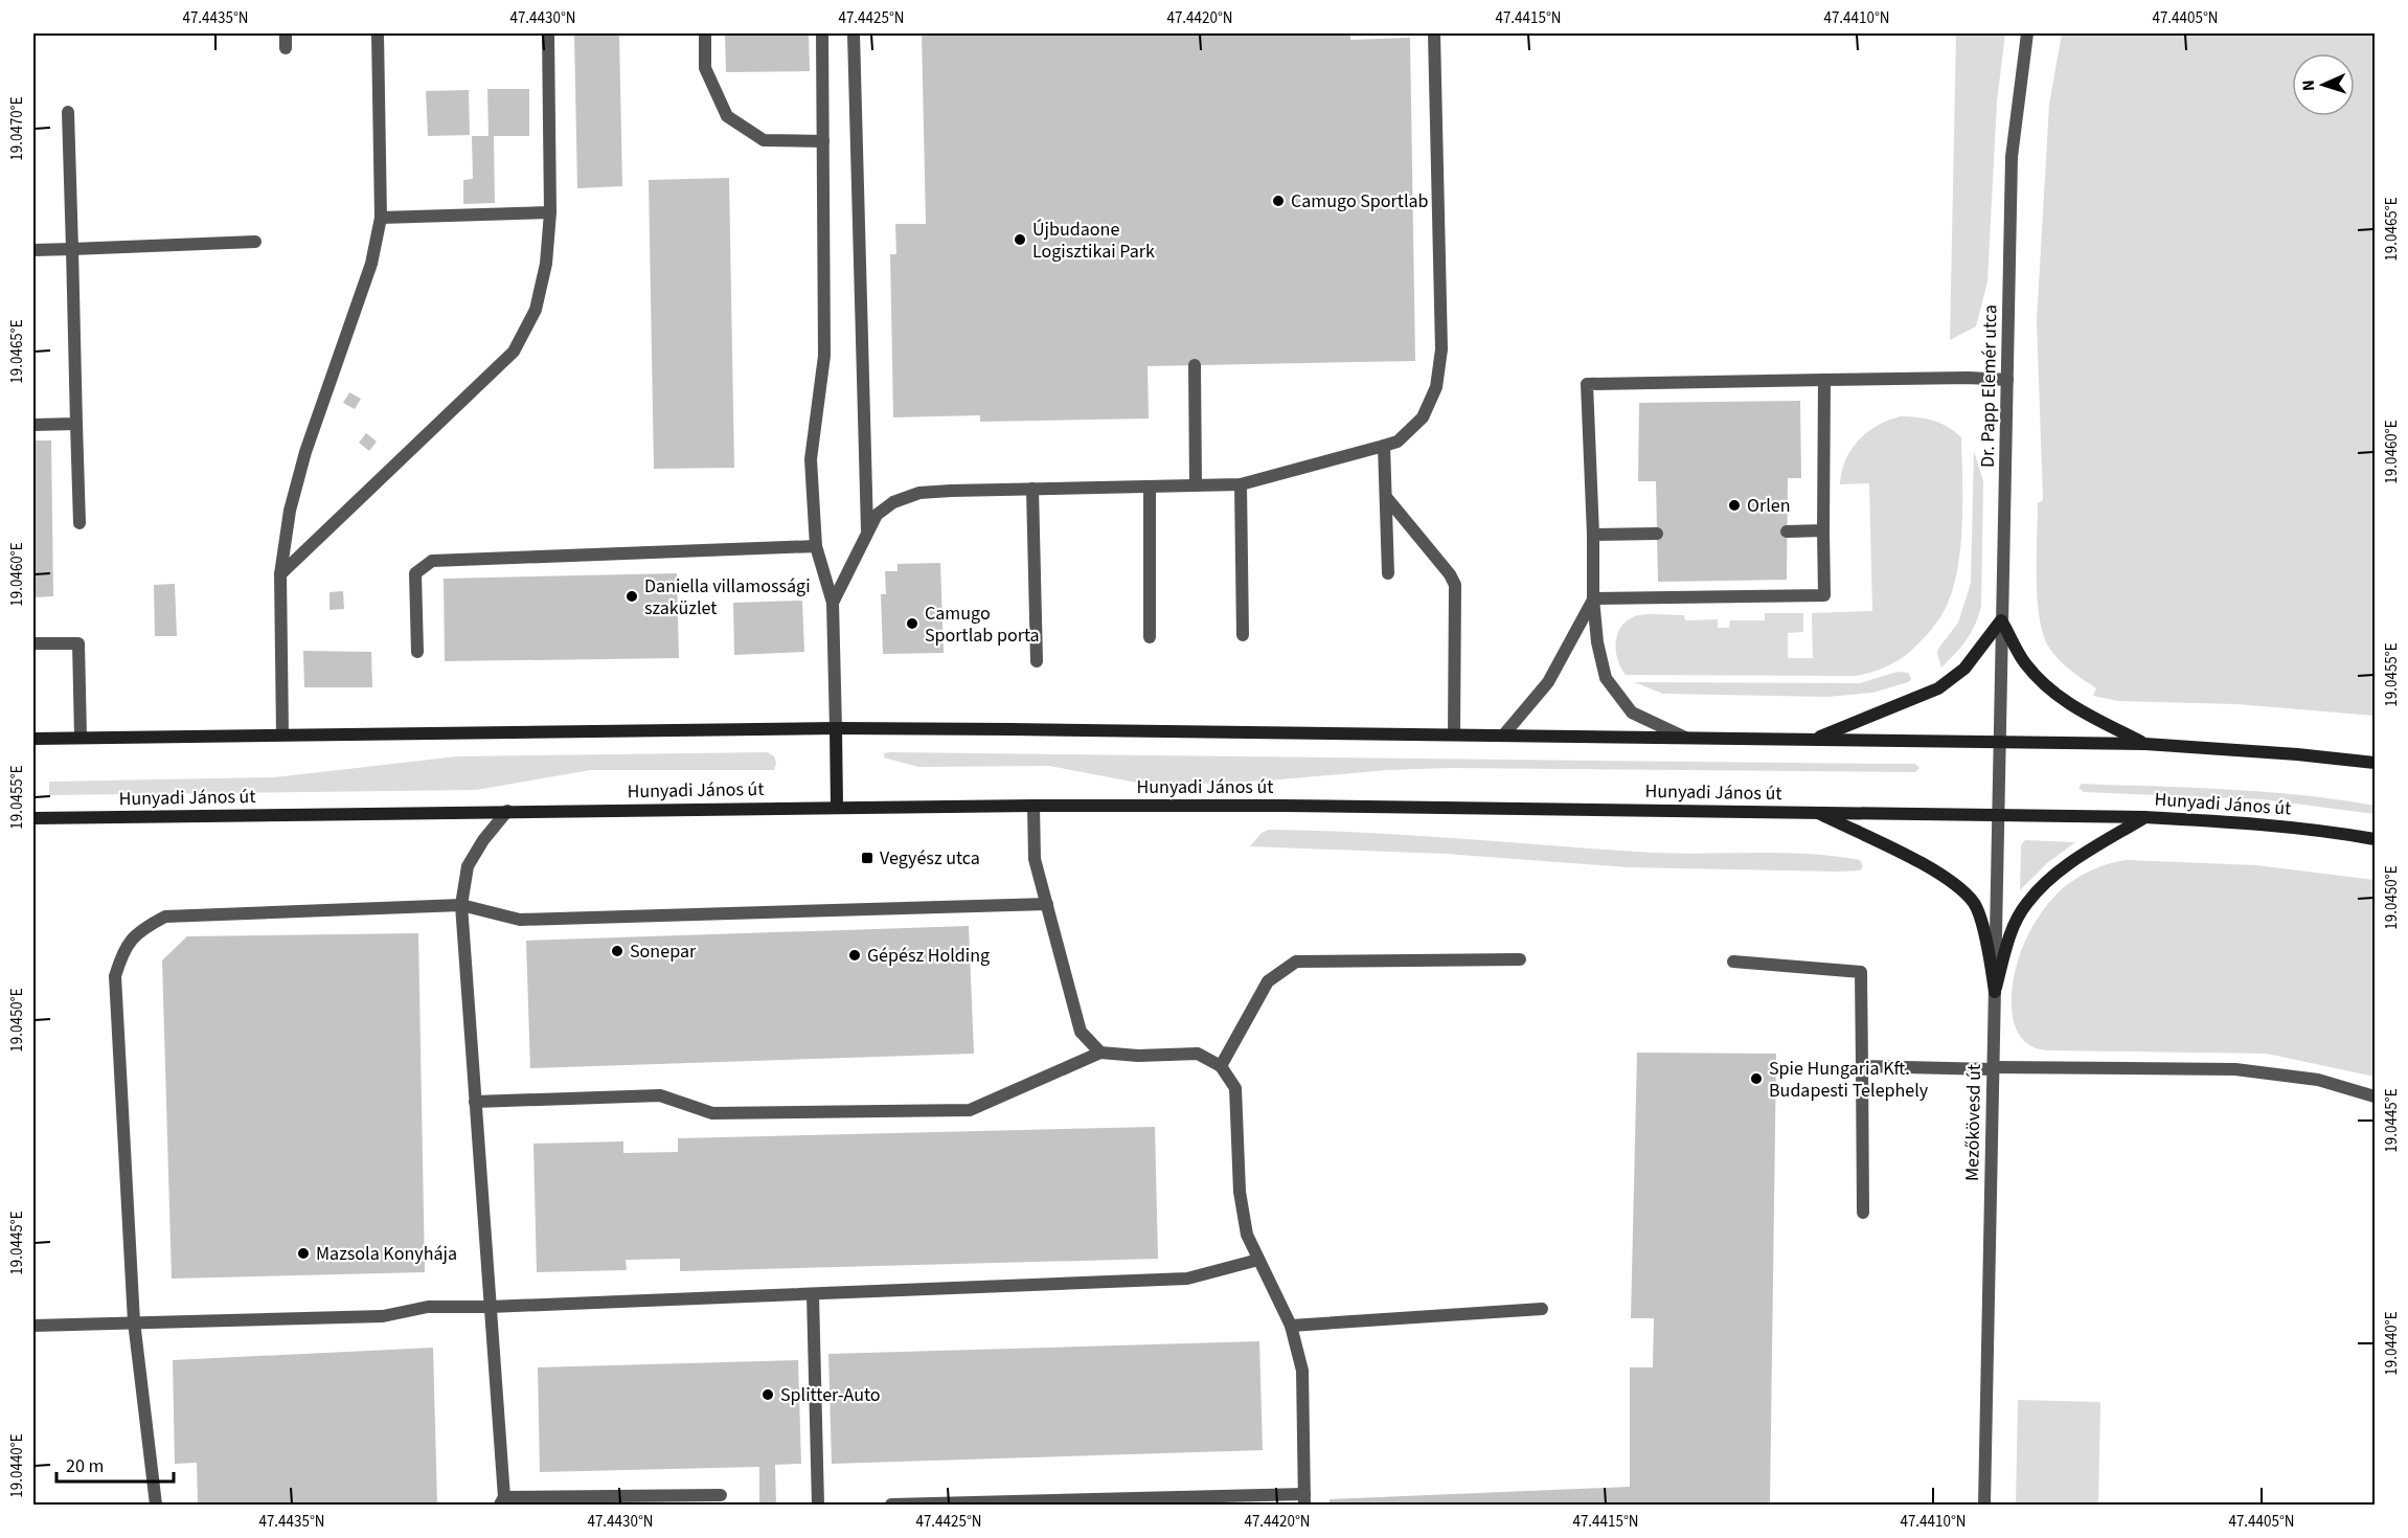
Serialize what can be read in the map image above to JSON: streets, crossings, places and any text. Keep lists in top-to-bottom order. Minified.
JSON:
{"streets":{"main road":["Hunyadi János út"],"street":["Dr. Papp Elemér utca","Mezőkövesd út"]},"crossings":[["Dr. Papp Elemér utca","Mezőkövesd út"],["Hunyadi János út","Mezőkövesd út"]],"places":{"other":["Camugo Sportlab","Újbudaone Logisztikai Park","Orlen","Daniella villamossági szaküzlet","Camugo Sportlab porta","Sonepar","Gépész Holding","Spie Hungaria Kft. Budapesti Telephely","Mazsola Konyhája","Splitter-Auto"],"transit":["Vegyész utca"]},"scale_bar":"20 m","north":"left","coordinates":["47.4435°N","47.4430°N","47.4425°N","47.4420°N","47.4415°N","47.4410°N","47.4405°N","19.0470°E","19.0465°E","19.0460°E","19.0455°E","19.0450°E","19.0445°E","19.0440°E"]}
